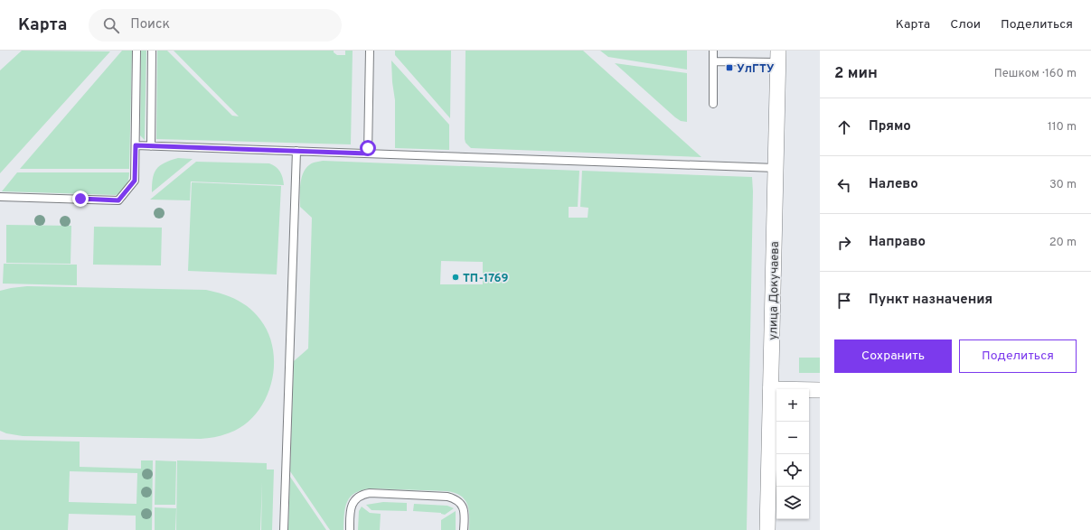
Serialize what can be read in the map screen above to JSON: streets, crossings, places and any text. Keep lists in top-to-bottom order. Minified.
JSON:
{"streets":{"street":["улица Докучаева"]},"places":{"transit":["УлГТУ"],"other":["ТП-1769"]},"page":{"header":"Карта","search":"Поиск","nav":["Карта","Слои","Поделиться"],"heading":["2 мин","Пешком · 160 m"],"list":[["Прямо","110 m"],["Налево","30 m"],["Направо","20 m"],"Пункт назначения"],"buttons":["Сохранить","Поделиться"],"map_buttons":["+","−"]}}
